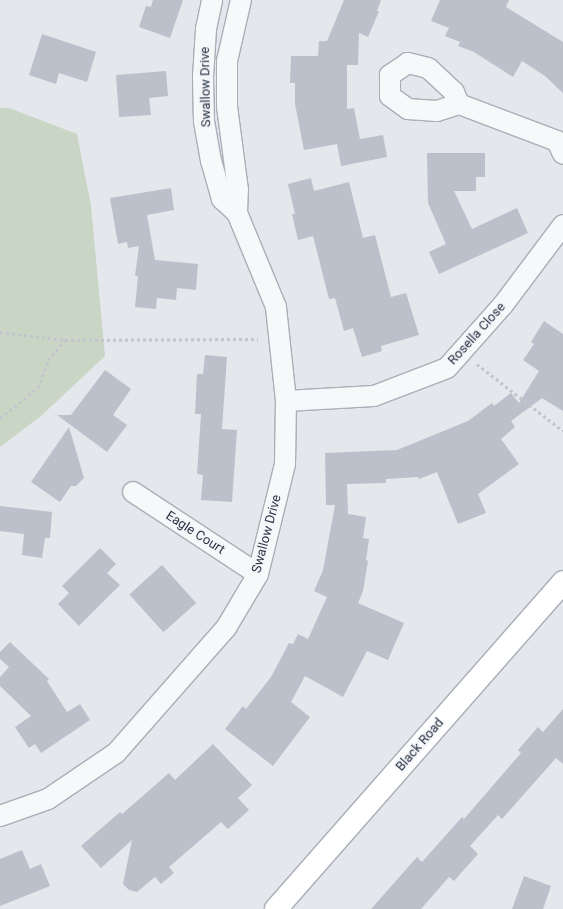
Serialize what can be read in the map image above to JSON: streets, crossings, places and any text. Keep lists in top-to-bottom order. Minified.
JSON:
{"streets":{"main road":["Black Road"],"street":["Swallow Drive","Rosella Close","Eagle Court"]},"crossings":[["Swallow Drive","Rosella Close"],["Swallow Drive","Eagle Court"]]}
